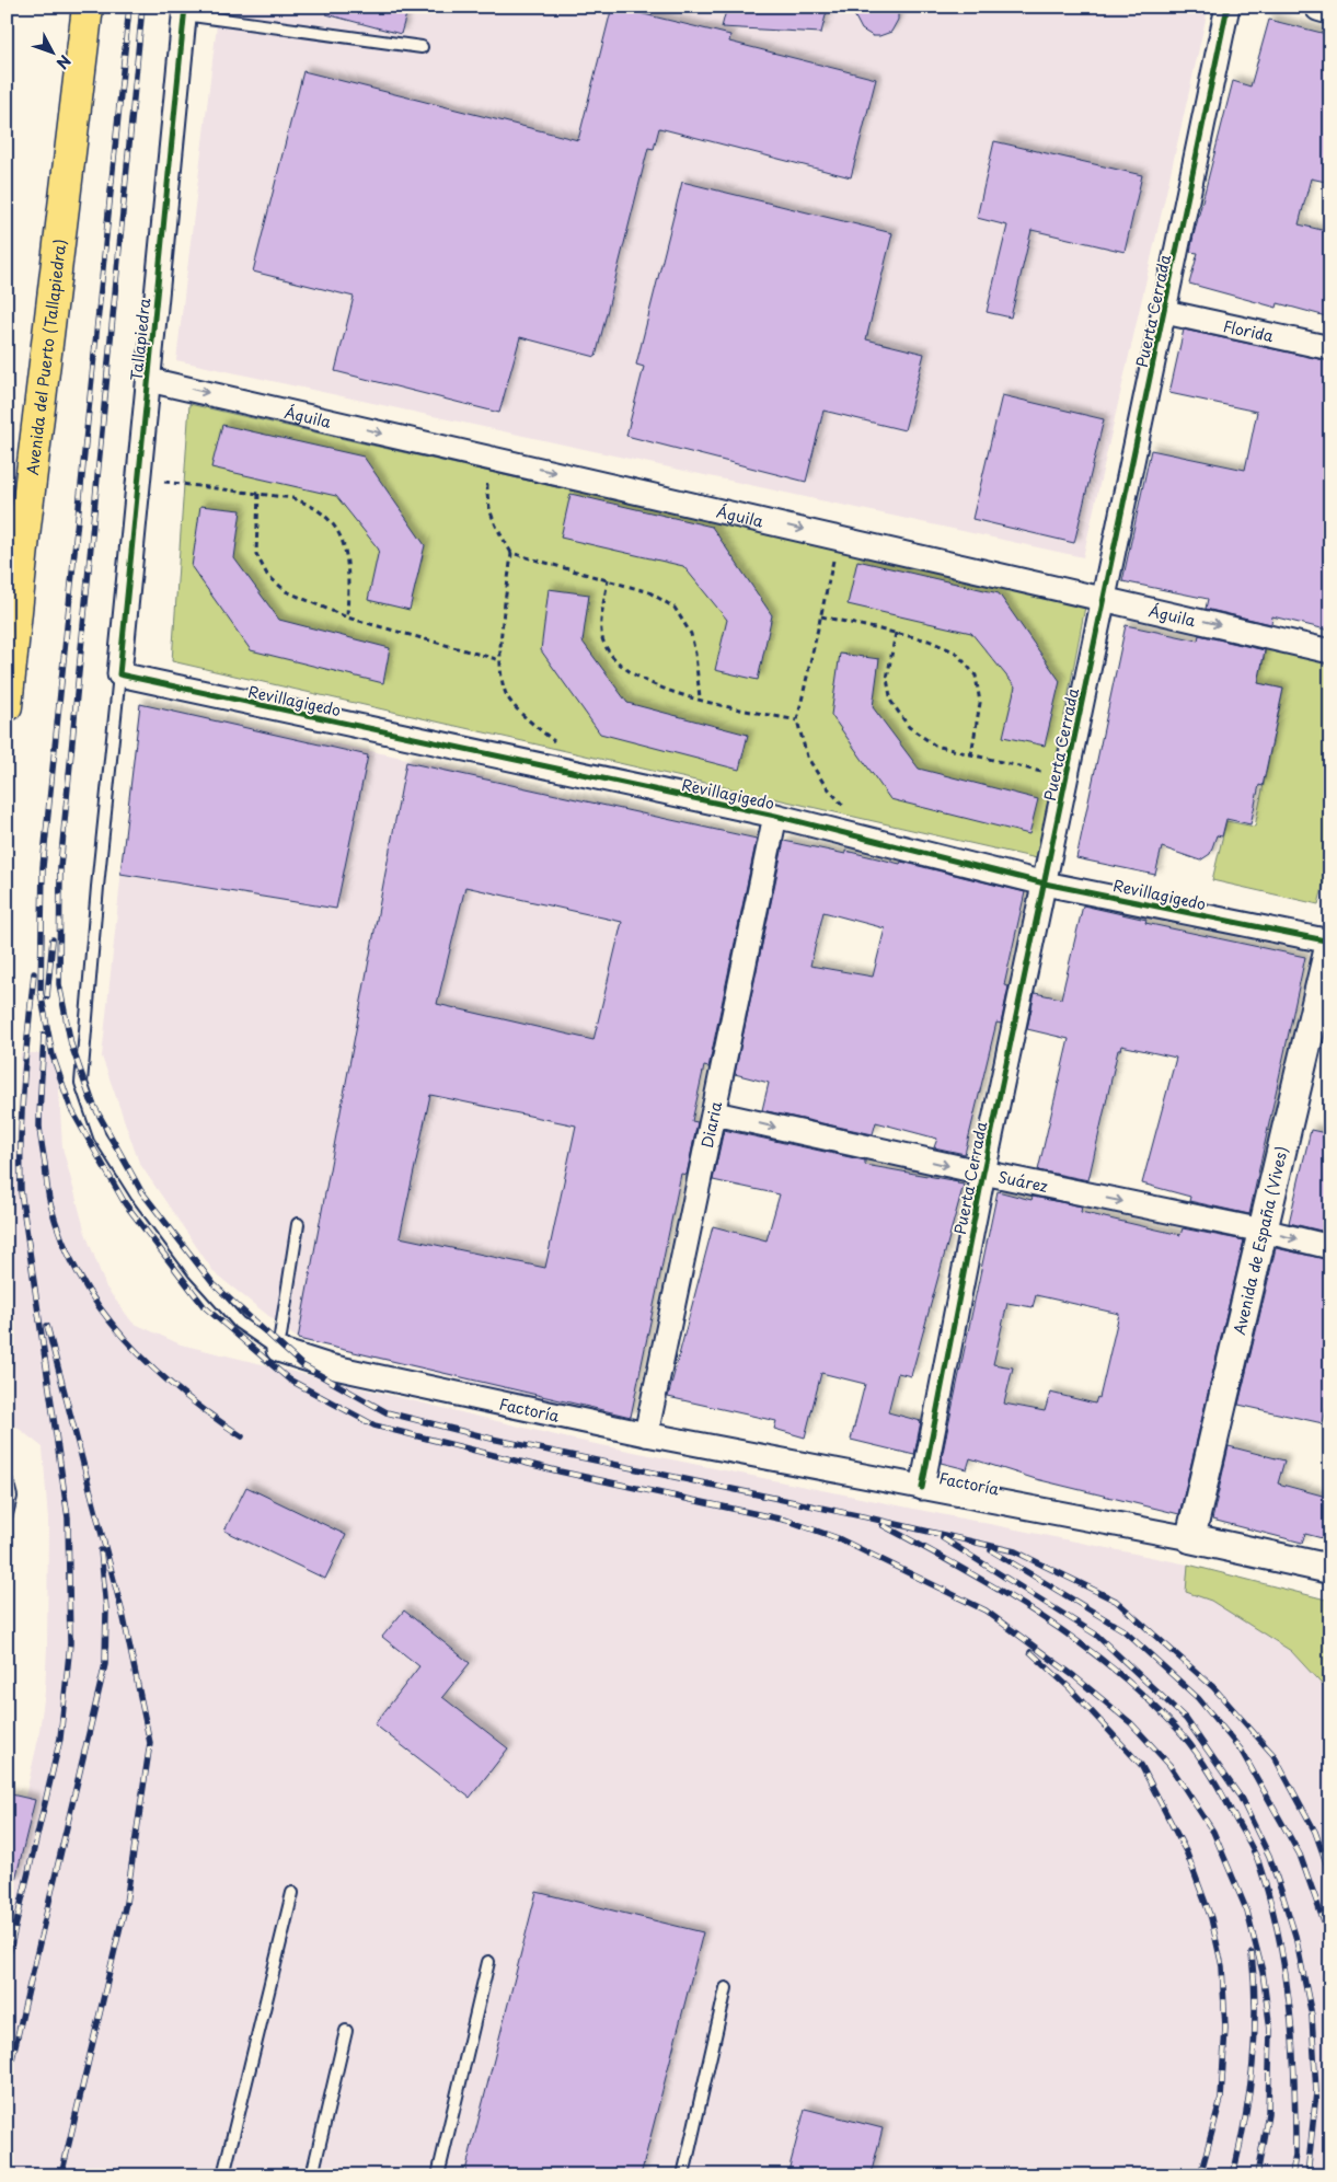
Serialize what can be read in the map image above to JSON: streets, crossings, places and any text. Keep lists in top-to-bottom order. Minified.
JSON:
{"streets":{"main road":["Avenida del Puerto (Tallapiedra)"],"street":["Puerta Cerrada","Florida","Tallapiedra","Águila","Revillagigedo","Diaria","Suárez","Avenida de España (Vives)","Factoría"]},"crossings":[["Puerta Cerrada","Florida"],["Puerta Cerrada","Águila"],["Puerta Cerrada","Revillagigedo"],["Puerta Cerrada","Suárez"],["Puerta Cerrada","Factoría"],["Tallapiedra","Águila"],["Tallapiedra","Revillagigedo"],["Revillagigedo","Diaria"],["Revillagigedo","Avenida de España (Vives)"],["Diaria","Suárez"],["Diaria","Factoría"],["Suárez","Avenida de España (Vives)"],["Avenida de España (Vives)","Factoría"]],"one_way":["Águila","Suárez"],"north":"bottom right"}
